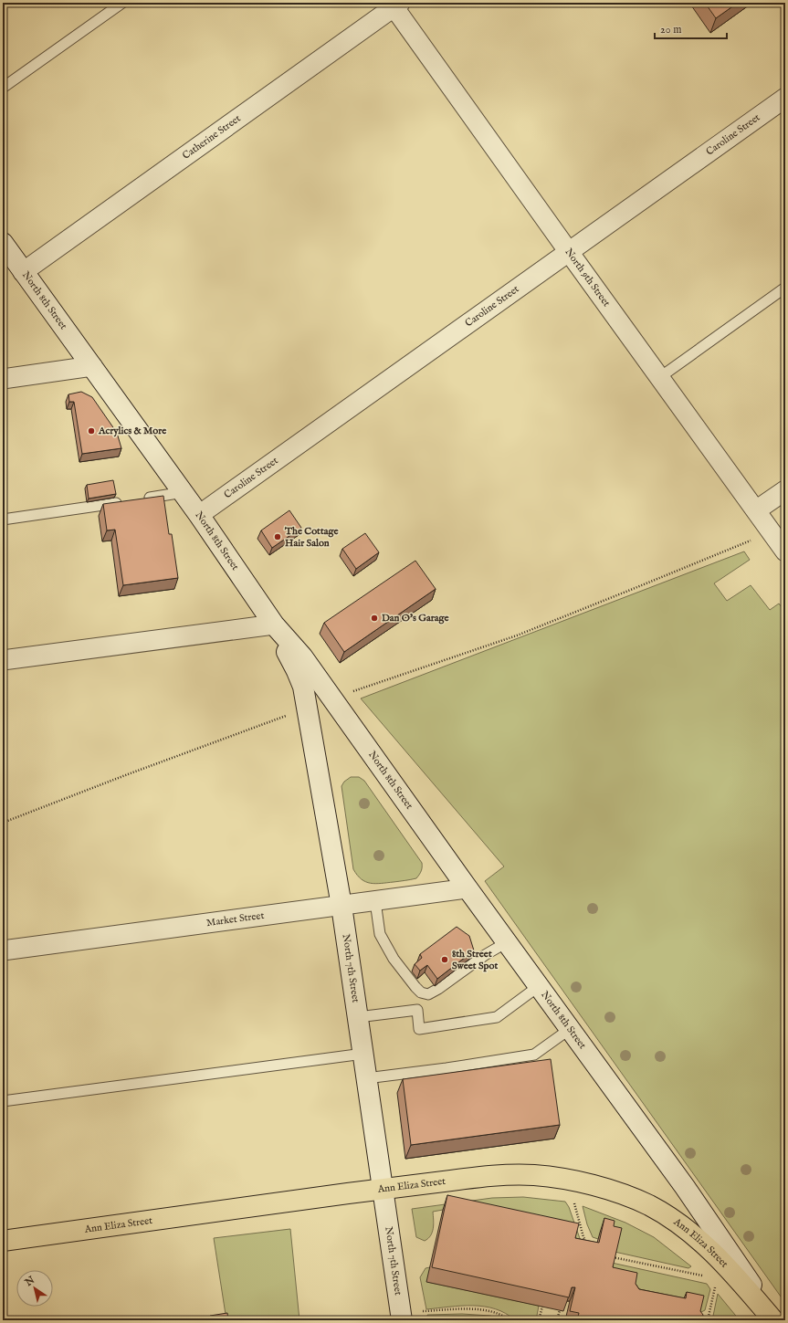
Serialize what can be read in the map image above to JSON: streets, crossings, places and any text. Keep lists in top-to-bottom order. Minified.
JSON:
{"streets":{"main road":["Ann Eliza Street"],"street":["Caroline Street","Catherine Street","North 9th Street","North 8th Street","Market Street","North 7th Street"]},"crossings":[["Caroline Street","North 9th Street"],["Caroline Street","North 8th Street"],["Catherine Street","North 9th Street"],["Catherine Street","North 8th Street"],["North 8th Street","Market Street"],["North 8th Street","North 7th Street"],["North 8th Street","Ann Eliza Street"],["Market Street","North 7th Street"],["North 7th Street","Ann Eliza Street"]],"places":["Acrylics & More","The Cottage Hair Salon","Dan O's Garage","8th Street Sweet Spot"],"scale_bar":"20 m","north":"top left"}
